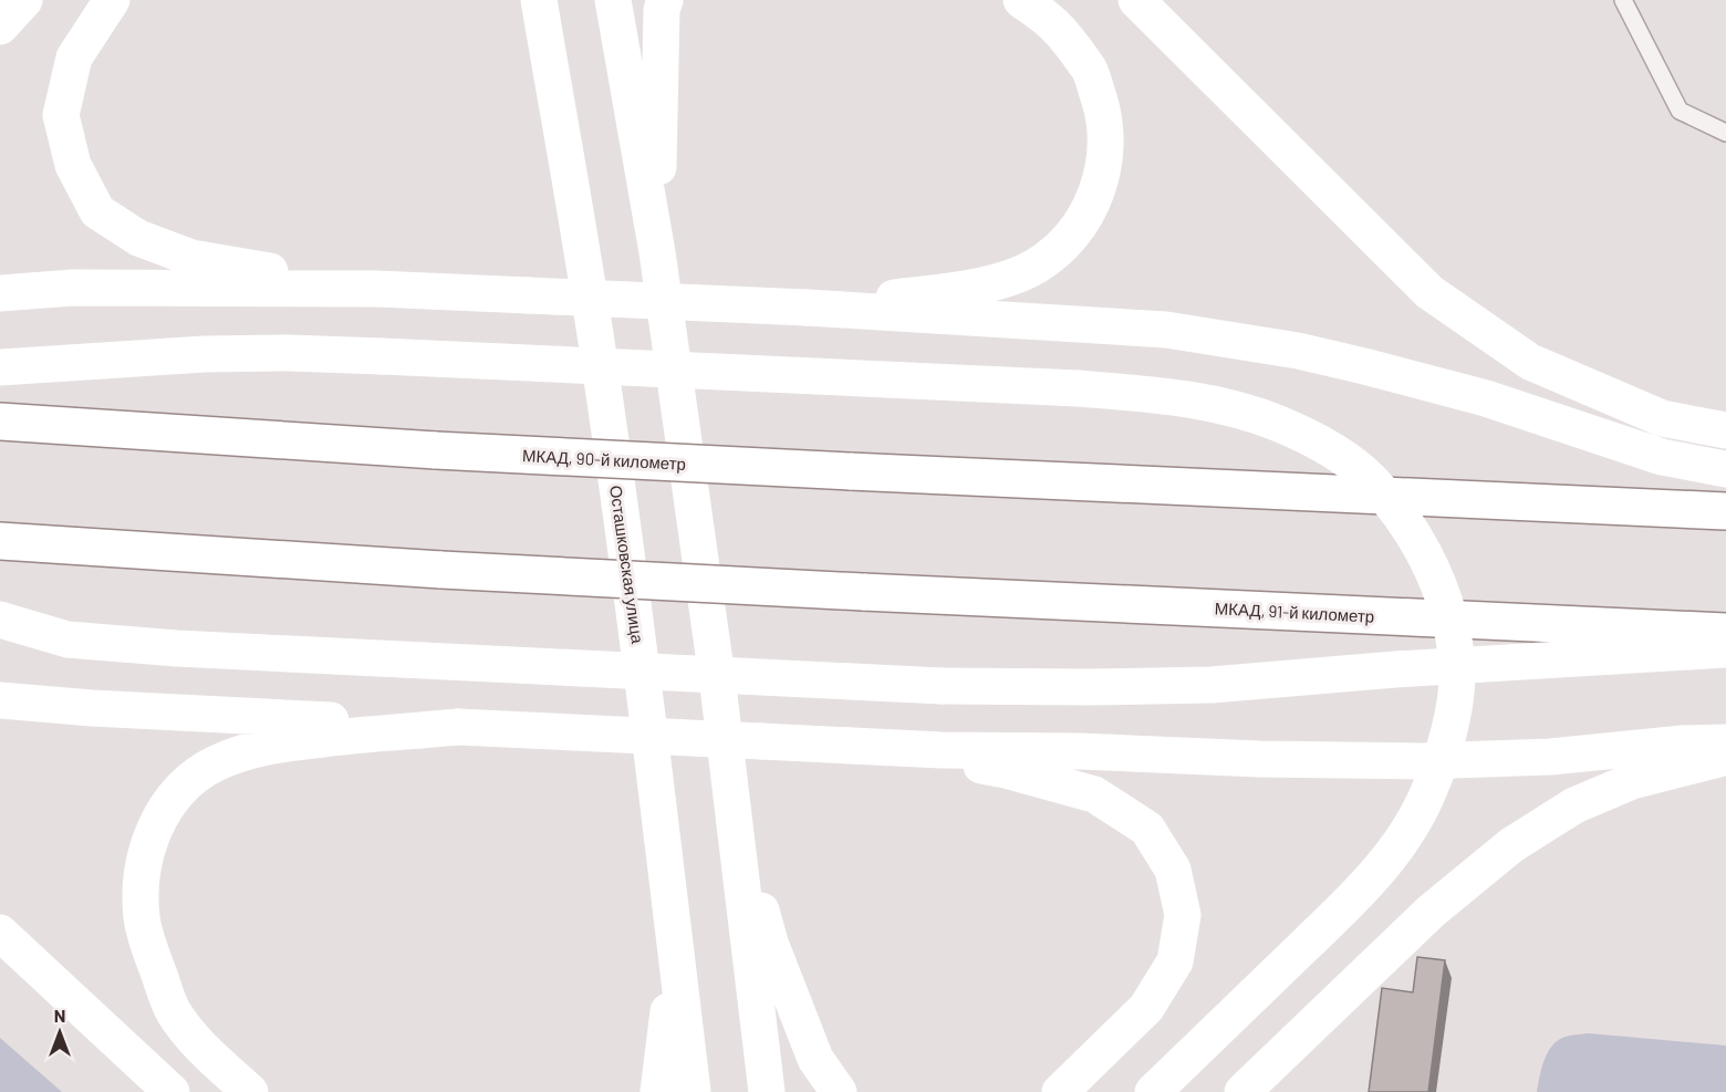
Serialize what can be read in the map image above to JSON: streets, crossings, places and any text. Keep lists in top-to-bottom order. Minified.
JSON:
{"streets":{"main road":["МКАД, 90-й километр","Осташковская улица","МКАД, 91-й километр"]},"north":"top"}
